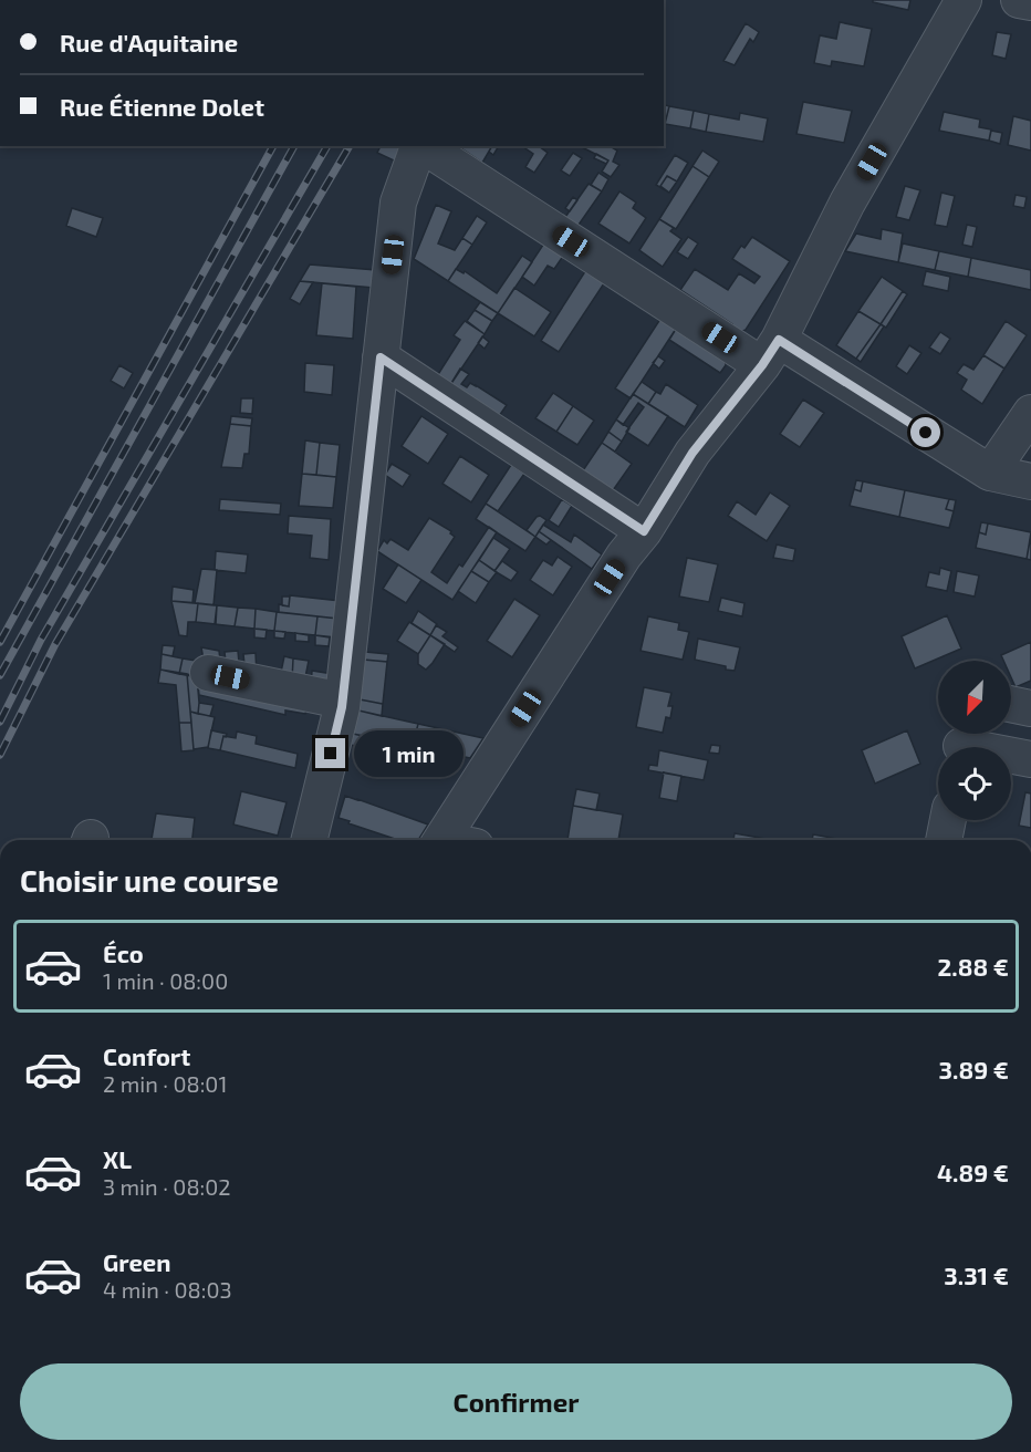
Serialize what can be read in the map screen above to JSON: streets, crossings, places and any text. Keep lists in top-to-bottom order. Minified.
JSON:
{"north":"bottom left","page":{"banner":["Rue d'Aquitaine","Rue Étienne Dolet"],"bubble":"1 min","heading":"Choisir une course","list":[{"name":"Éco","note":"1 min · 08:00","value":"2.88 €"},{"name":"Confort","note":"2 min · 08:01","value":"3.89 €"},{"name":"XL","note":"3 min · 08:02","value":"4.89 €"},{"name":"Green","note":"4 min · 08:03","value":"3.31 €"}],"buttons":"Confirmer"}}
